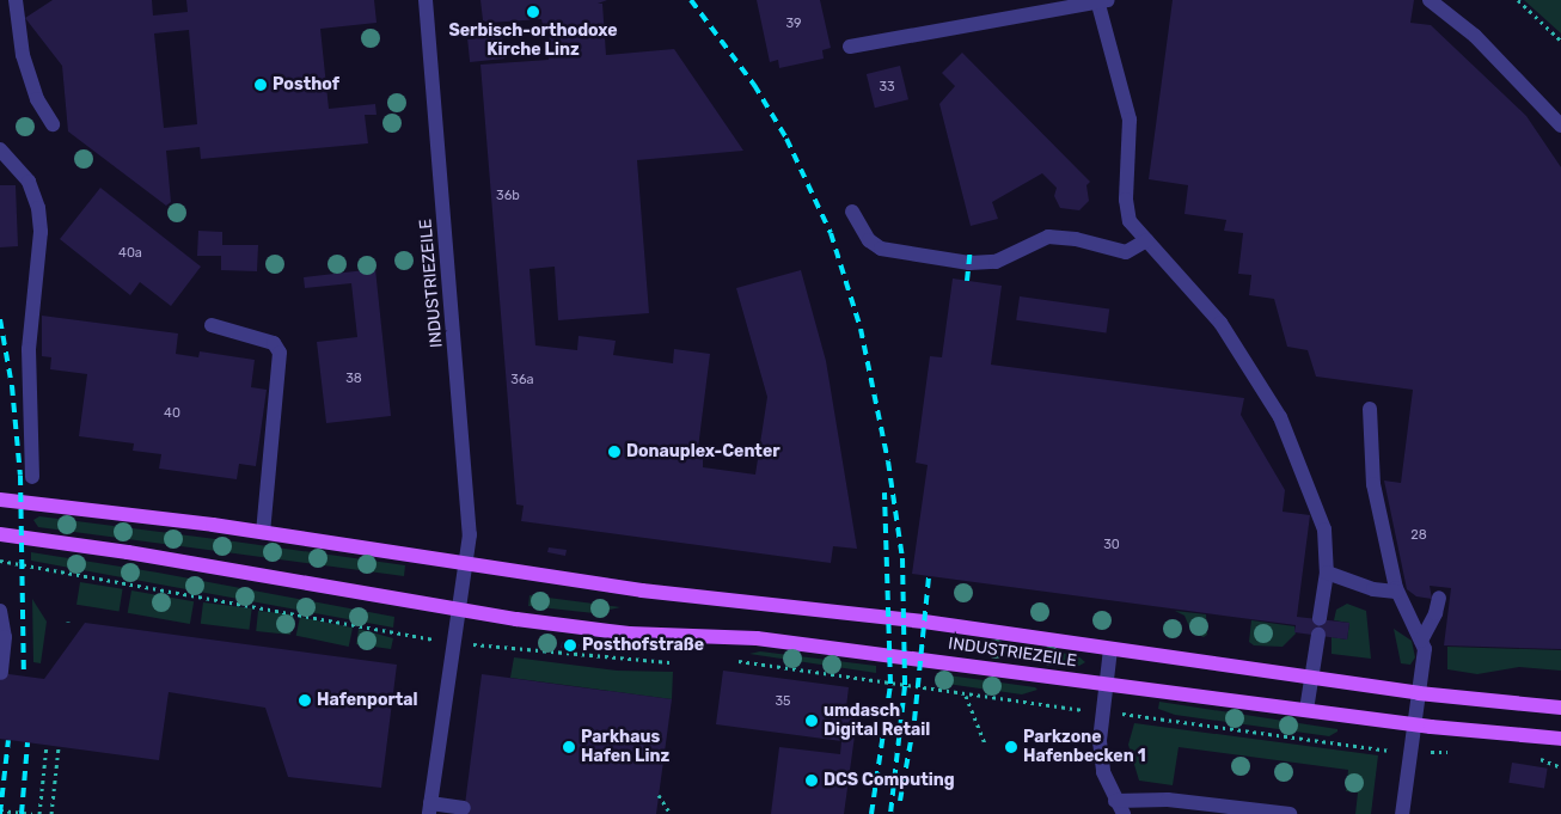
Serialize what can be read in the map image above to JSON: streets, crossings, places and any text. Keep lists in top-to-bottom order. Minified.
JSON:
{"streets":{"main road":["INDUSTRIEZEILE"]},"places":["Serbisch-orthodoxe Kirche Linz","Posthof","Donauplex-Center","Posthofstraße","Hafenportal","umdasch Digital Retail","Parkhaus Hafen Linz","Parkzone Hafenbecken 1","DCS Computing"],"house_numbers":["39","33","36b","40a","38","36a","40","28","30","35"]}
